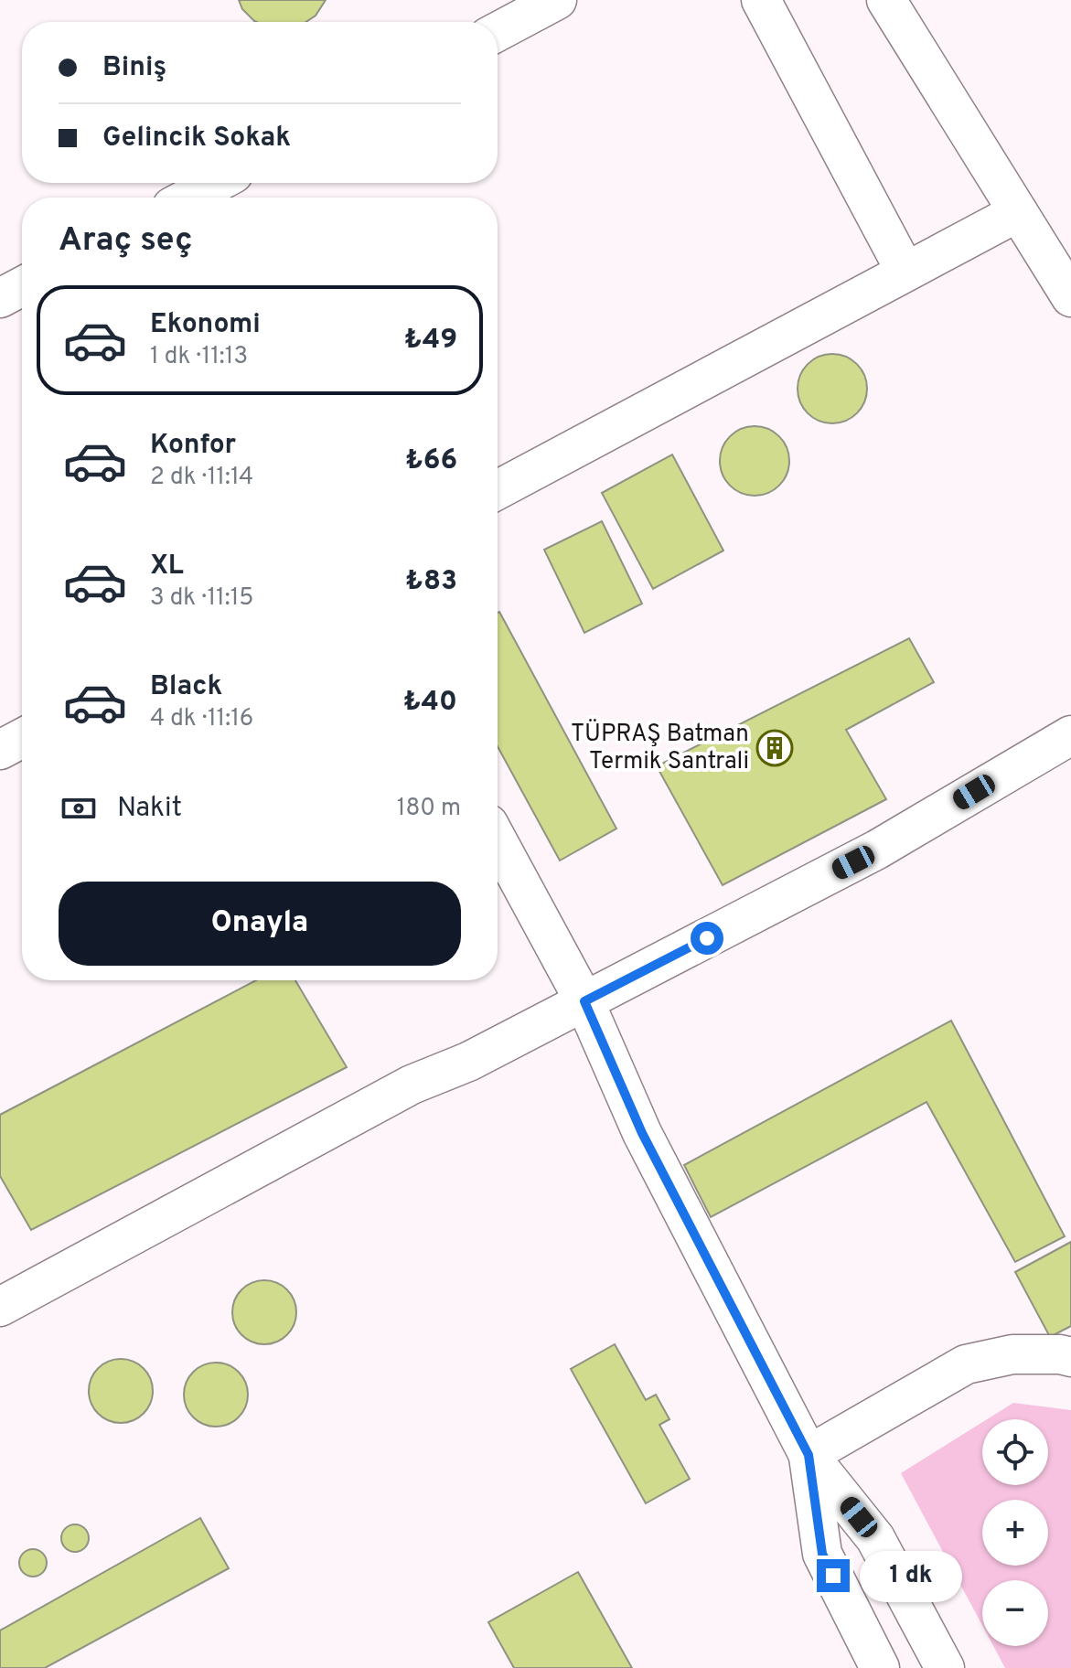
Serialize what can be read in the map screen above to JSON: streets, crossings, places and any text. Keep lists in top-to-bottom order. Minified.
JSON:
{"places":{"building":["TÜPRAŞ Batman Termik Santrali"]},"page":{"banner":["Biniş","Gelincik Sokak"],"heading":"Araç seç","list":[{"name":"Ekonomi","note":"1 dk · 11:13","value":"₺49"},{"name":"Konfor","note":"2 dk · 11:14","value":"₺66"},{"name":"XL","note":"3 dk · 11:15","value":"₺83"},{"name":"Black","note":"4 dk · 11:16","value":"₺40"}],"pay":["Nakit","180 m"],"buttons":"Onayla","map_buttons":["+","−"],"bubble":"1 dk"}}
